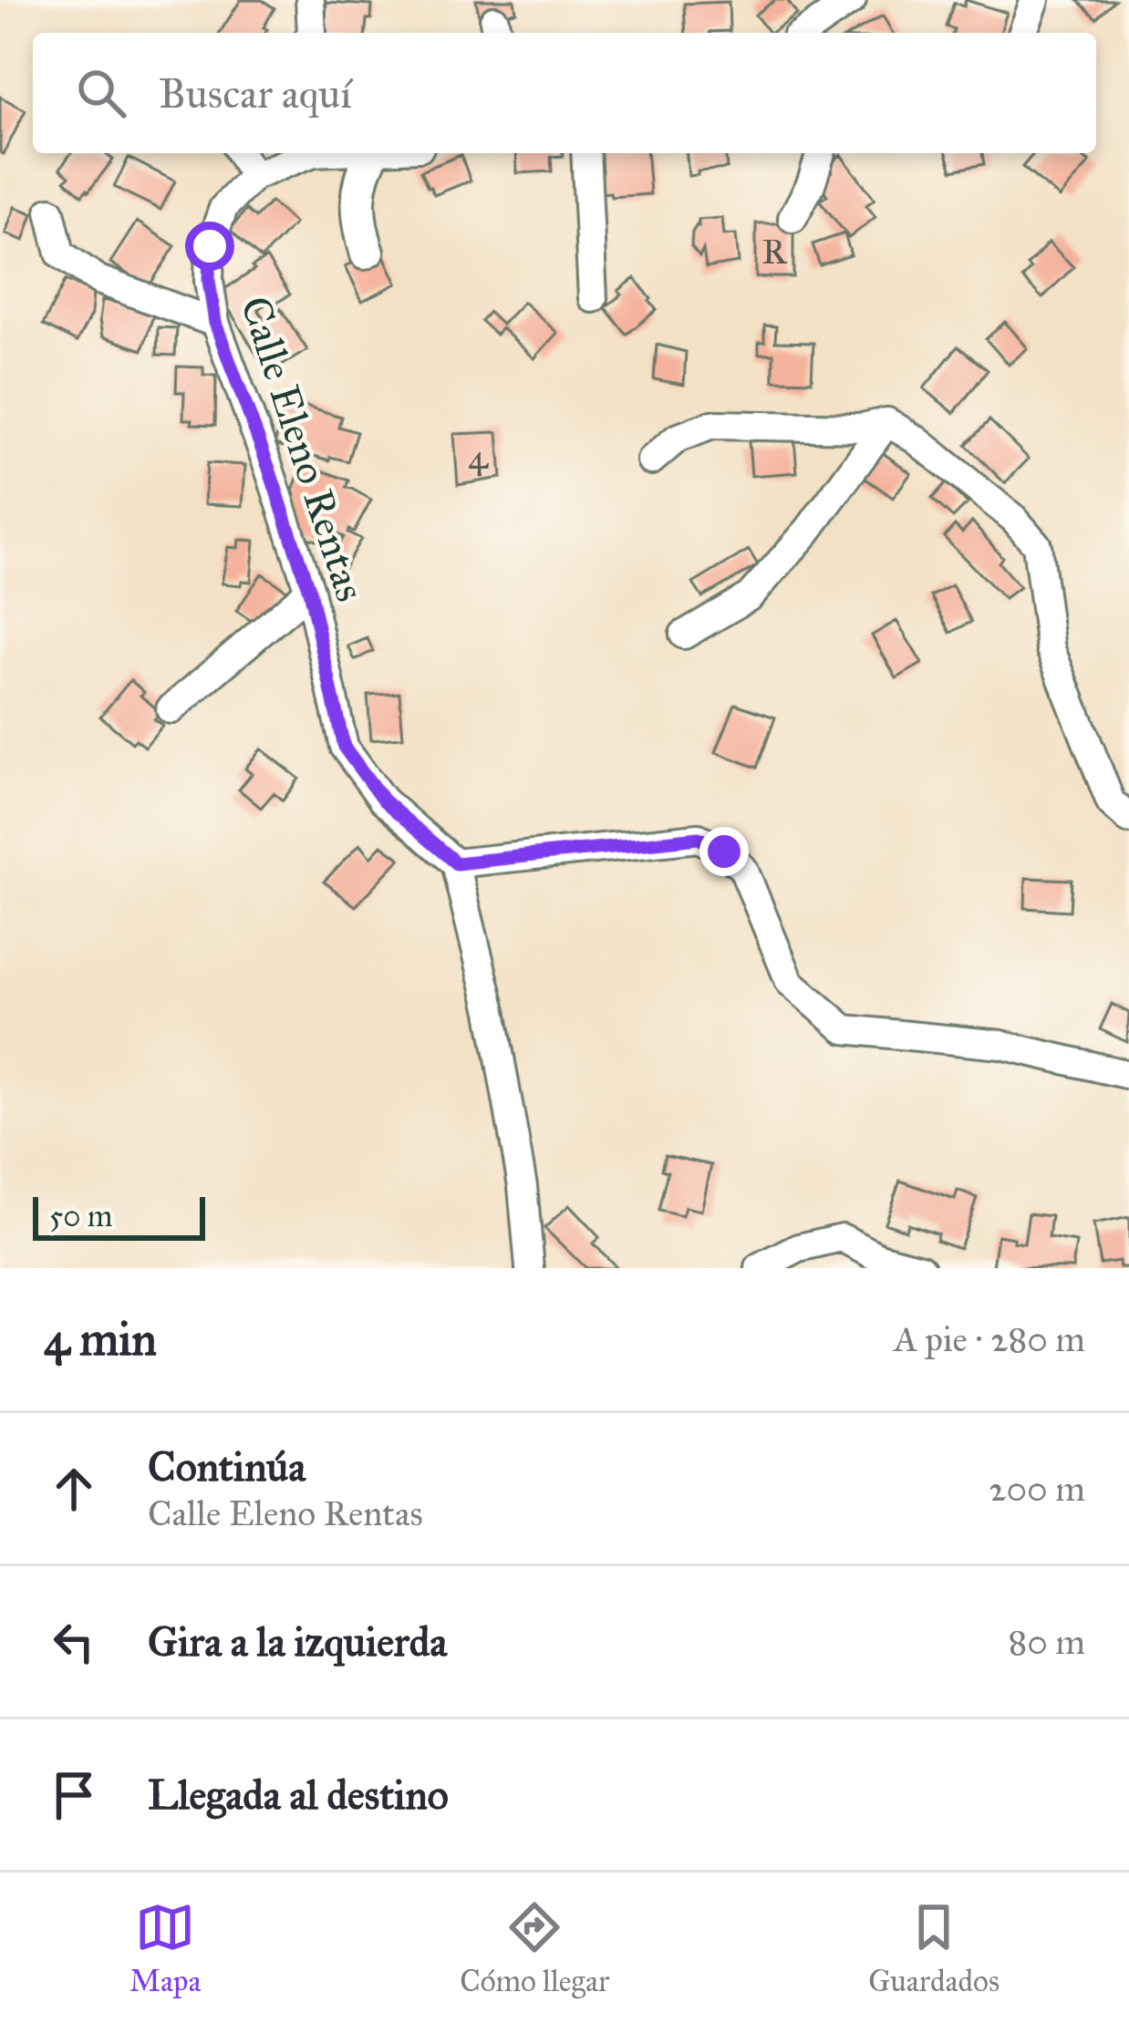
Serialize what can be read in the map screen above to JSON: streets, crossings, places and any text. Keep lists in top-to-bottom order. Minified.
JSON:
{"streets":{"street":["Calle Eleno Rentas"]},"house_numbers":["R","4"],"scale_bar":"50 m","page":{"search":"Buscar aquí","scale":"50 m","heading":["4 min","A pie · 280 m"],"list":[["Continúa","Calle Eleno Rentas","200 m"],["Gira a la izquierda","80 m"],"Llegada al destino"],"nav":["Mapa","Cómo llegar","Guardados"]}}
